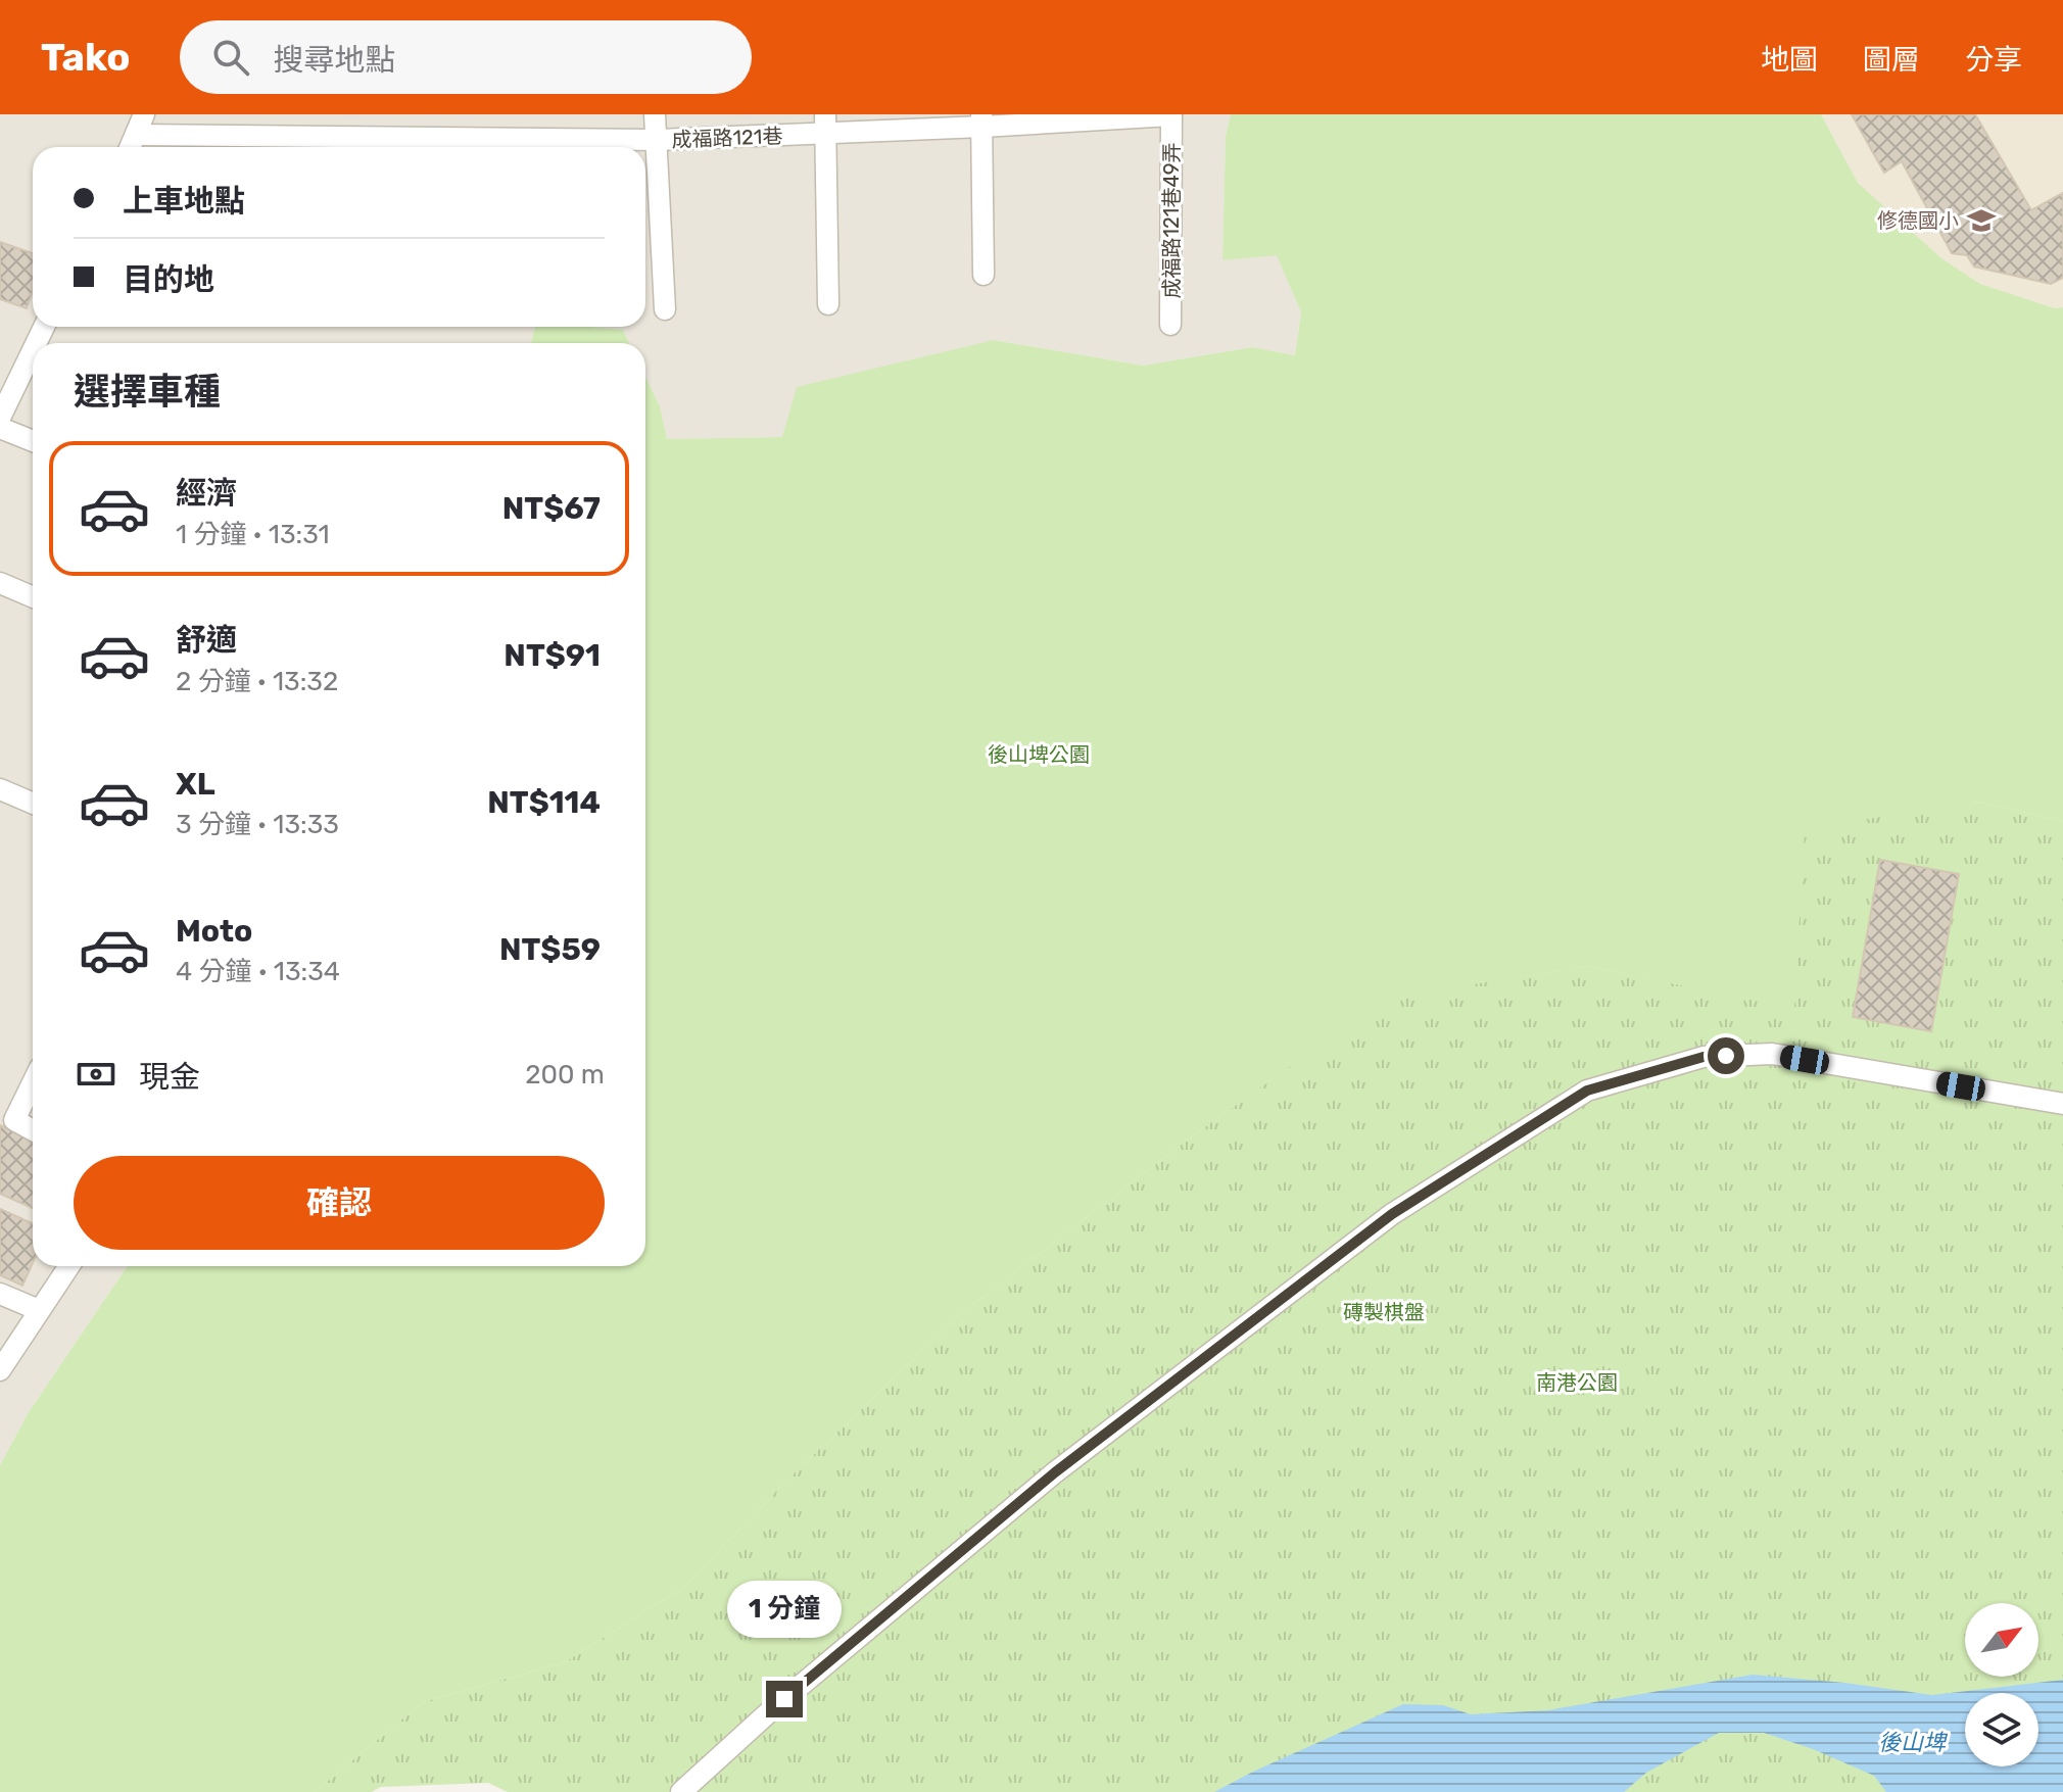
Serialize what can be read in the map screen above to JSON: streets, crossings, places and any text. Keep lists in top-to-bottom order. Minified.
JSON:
{"streets":{"lane":["成福路121巷","成福路121巷49弄"]},"crossings":[["成福路121巷","成福路121巷49弄"]],"water":["後山埤"],"parks":["後山埤公園","磚製棋盤","南港公園"],"places":{"school or university":["修德國小"]},"north":"top right","page":{"header":"Tako","search":"搜尋地點","nav":["地圖","圖層","分享"],"banner":["上車地點","目的地"],"heading":"選擇車種","list":[{"name":"經濟","note":"1 分鐘 · 13:31","value":"NT$67"},{"name":"舒適","note":"2 分鐘 · 13:32","value":"NT$91"},{"name":"XL","note":"3 分鐘 · 13:33","value":"NT$114"},{"name":"Moto","note":"4 分鐘 · 13:34","value":"NT$59"}],"pay":["現金","200 m"],"buttons":"確認","bubble":"1 分鐘"}}
